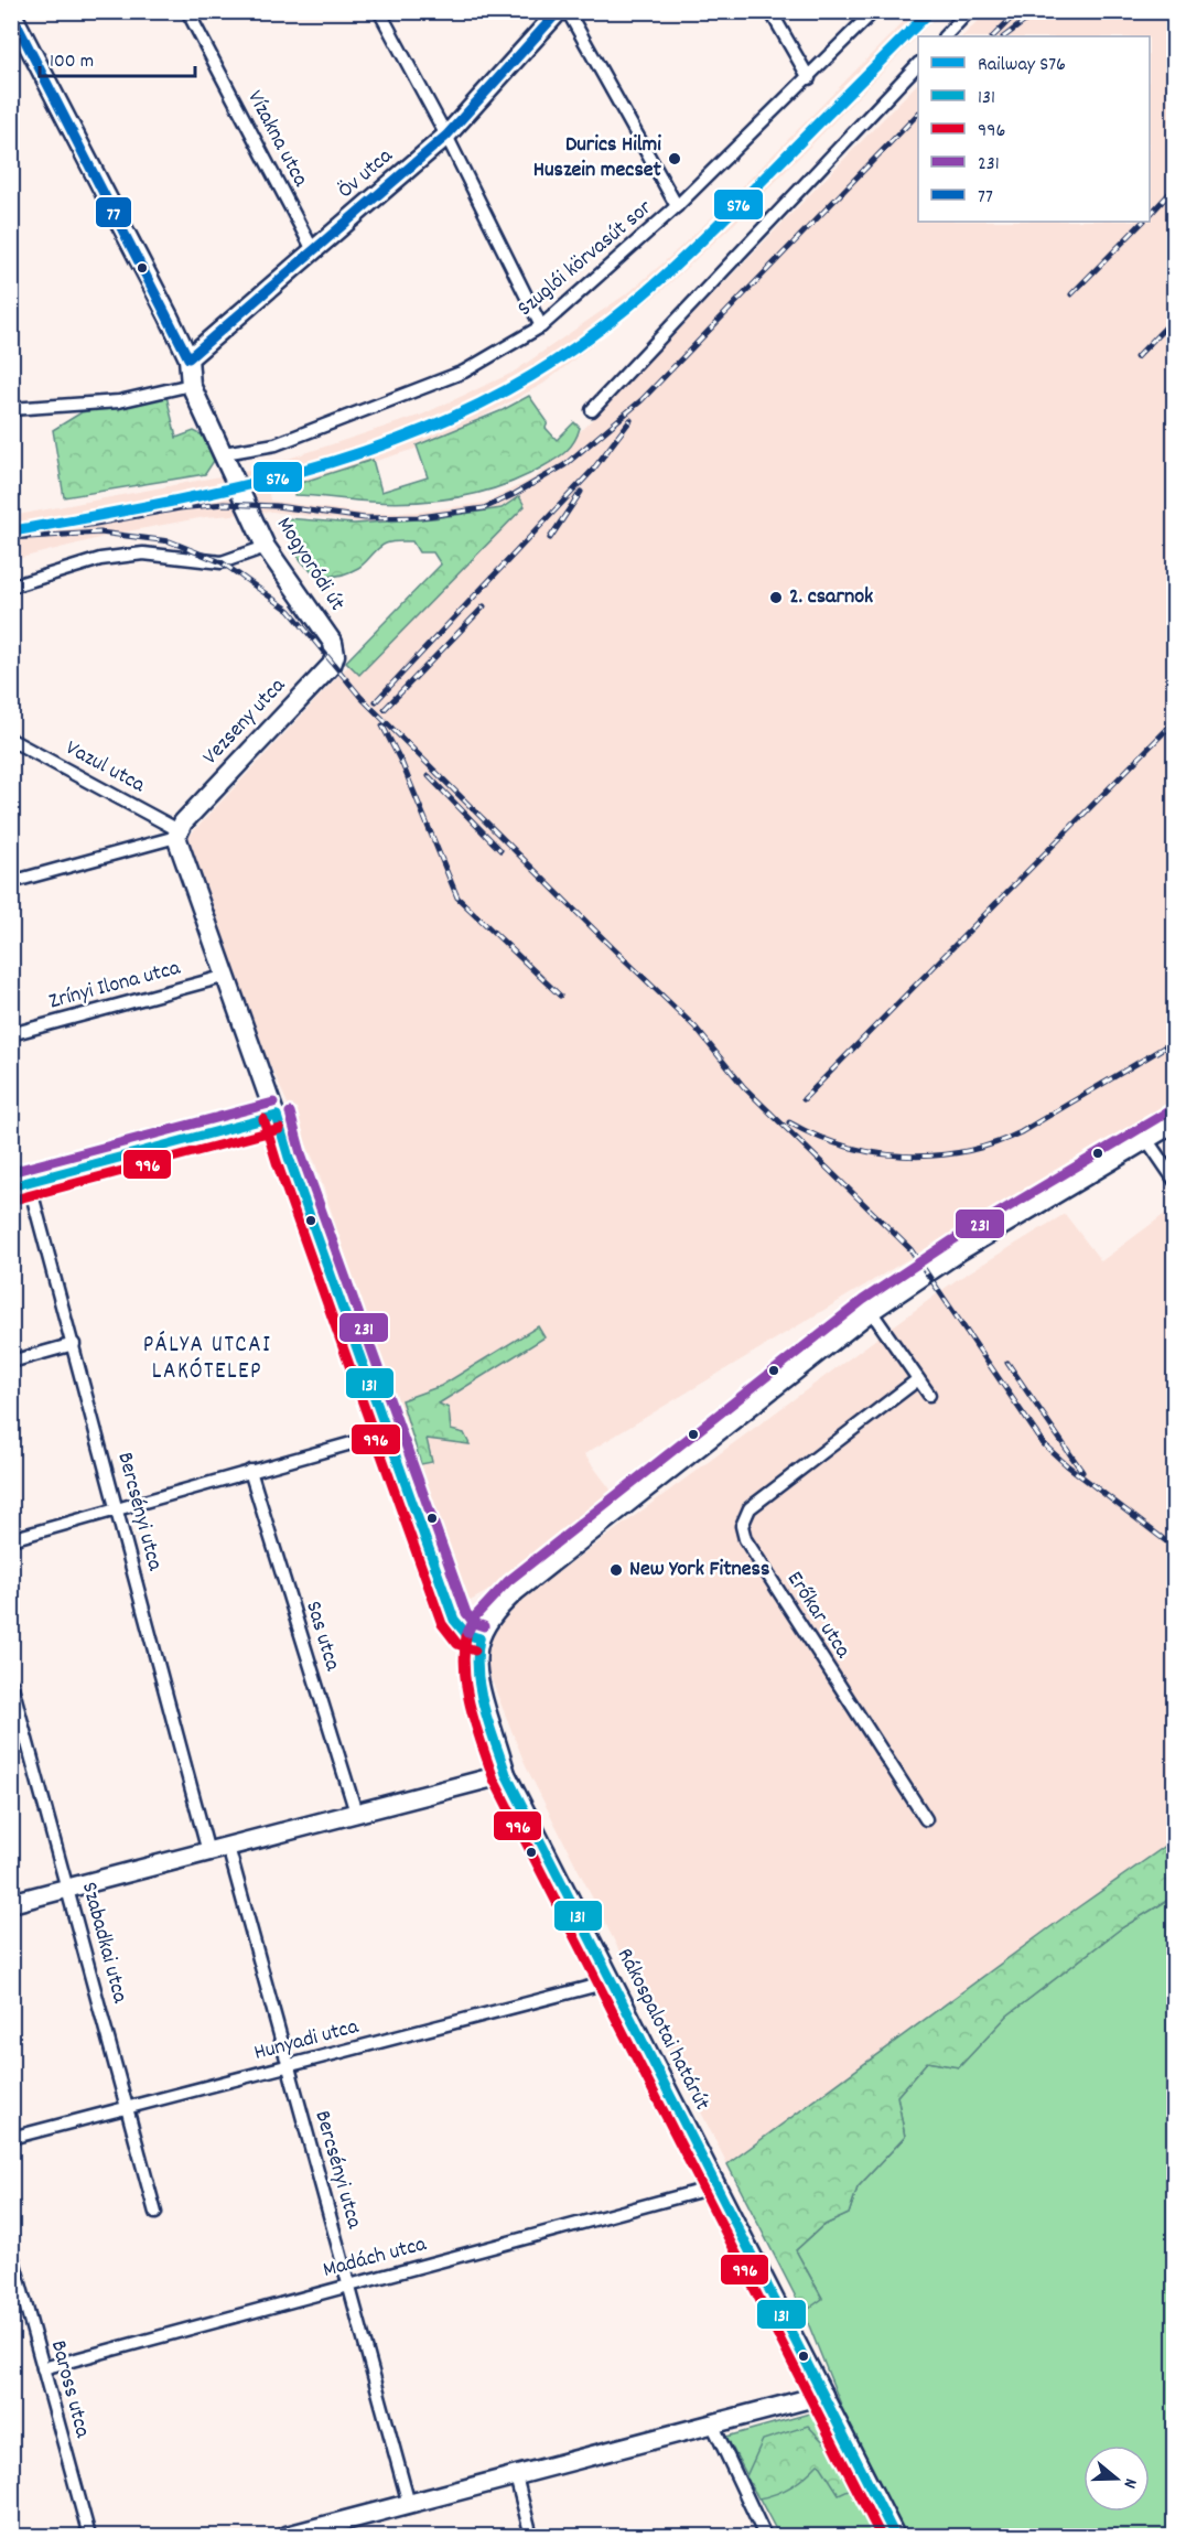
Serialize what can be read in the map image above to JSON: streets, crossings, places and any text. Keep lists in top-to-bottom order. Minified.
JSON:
{"streets":{"street":["Vízakna utca","Öv utca","Szuglói körvasút sor","Mogyoródi út","Vezseny utca","Vazul utca","Zrínyi Ilona utca","Bercsényi utca","Erőkar utca","Sas utca","Szabadkai utca","Rákospalotai határút","Hunyadi utca","Madách utca","Baross utca"]},"crossings":[["Vízakna utca","Öv utca"],["Öv utca","Mogyoródi út"],["Szuglói körvasút sor","Mogyoródi út"],["Mogyoródi út","Vezseny utca"],["Vezseny utca","Vazul utca"],["Bercsényi utca","Hunyadi utca"],["Bercsényi utca","Madách utca"],["Szabadkai utca","Hunyadi utca"],["Rákospalotai határút","Hunyadi utca"],["Rákospalotai határút","Madách utca"],["Madách utca","Baross utca"]],"districts":["PÁLYA UTCAI LAKÓTELEP"],"places":["Durics Hilmi Huszein mecset","2. csarnok","New York Fitness"],"lines":["rail line S76","transit line 77","transit line 231","transit line 131","transit line 996"],"legend":["Railway S76","131","996","231","77"],"scale_bar":"100 m","north":"right"}
